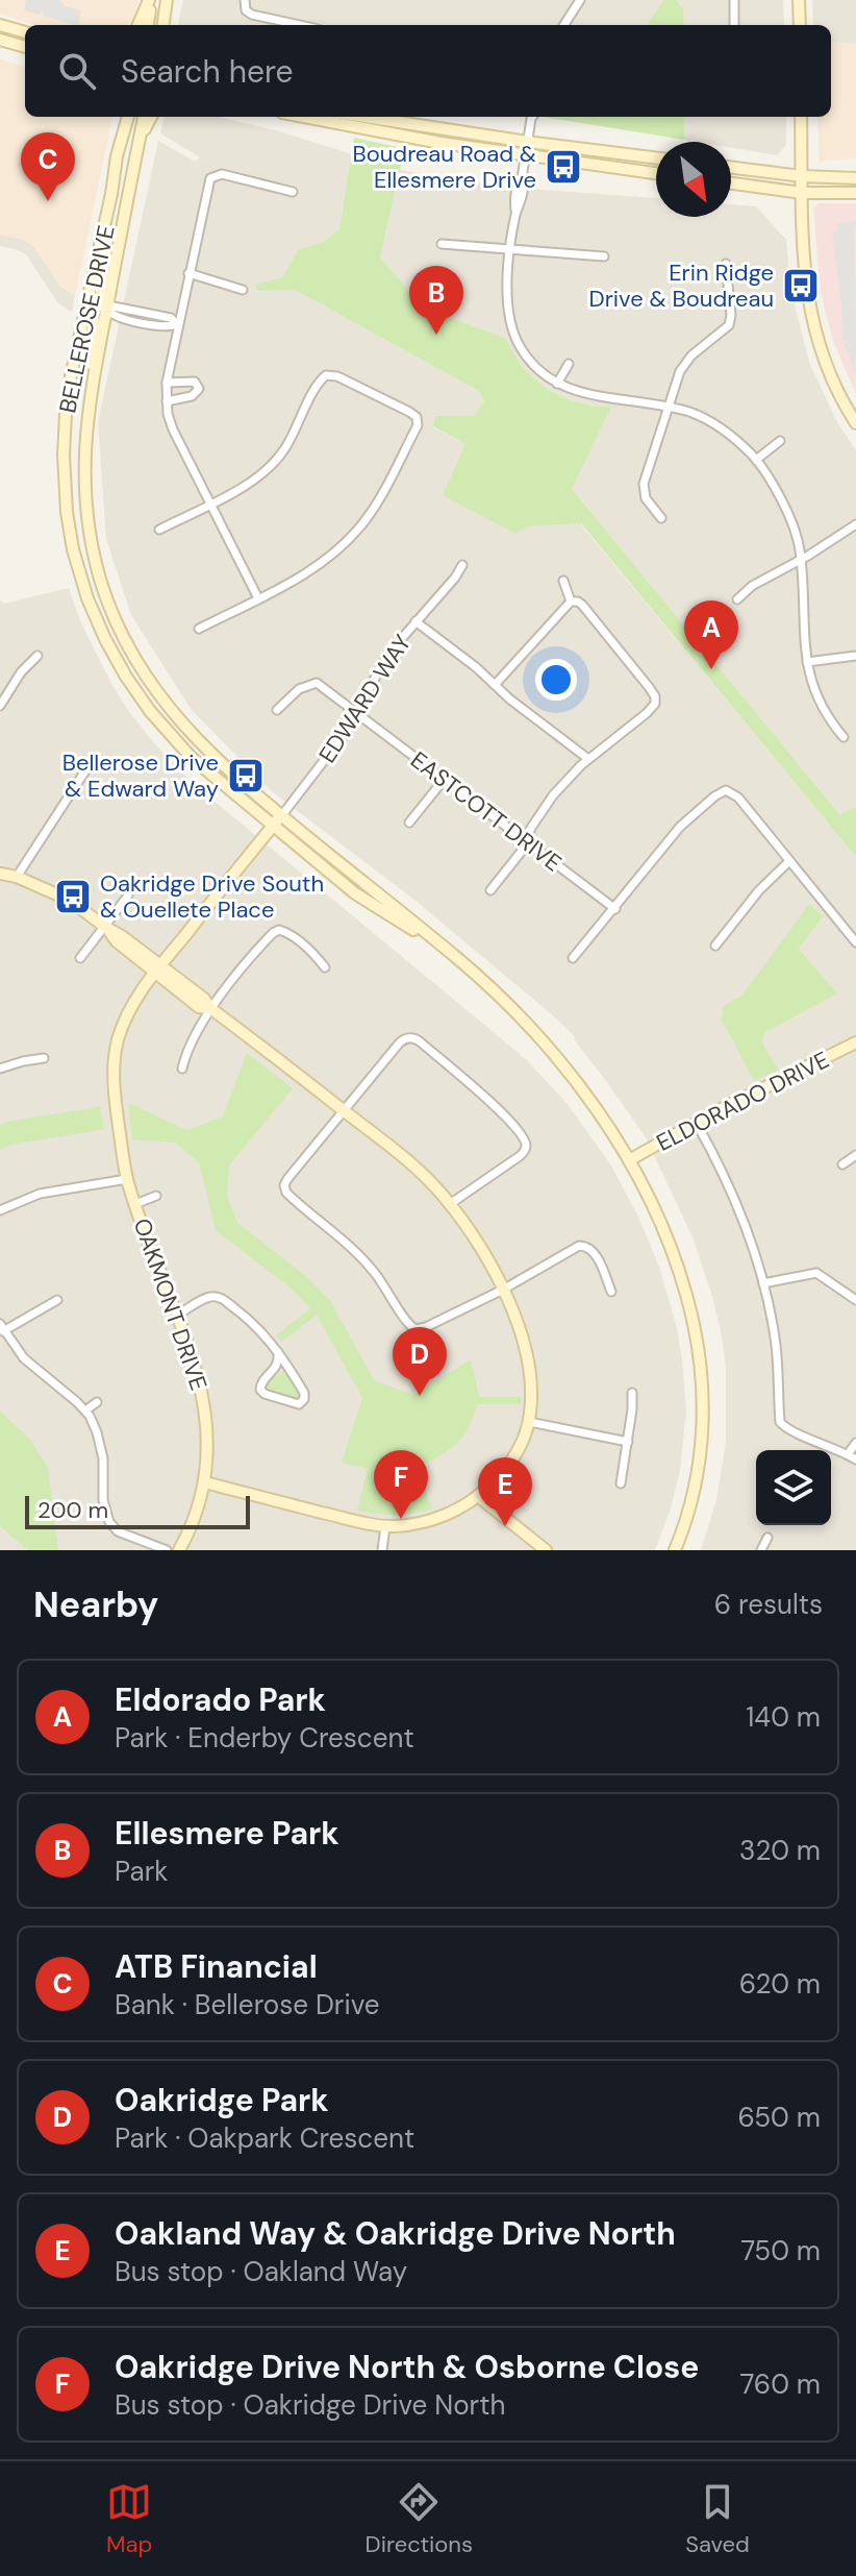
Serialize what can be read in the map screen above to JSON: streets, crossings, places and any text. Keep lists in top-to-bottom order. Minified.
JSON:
{"streets":{"main road":["BELLEROSE DRIVE","ELDORADO DRIVE","OAKMONT DRIVE"],"street":["EDWARD WAY","EASTCOTT DRIVE"]},"crossings":[["BELLEROSE DRIVE","EDWARD WAY"],["BELLEROSE DRIVE","ELDORADO DRIVE"],["BELLEROSE DRIVE","OAKMONT DRIVE"],["EDWARD WAY","EASTCOTT DRIVE"],["EDWARD WAY","OAKMONT DRIVE"]],"places":{"bus stop":["Boudreau Road & Ellesmere Drive","Erin Ridge Drive & Boudreau","Bellerose Drive & Edward Way","Oakridge Drive South & Ouellete Place"]},"scale_bar":"200 m","north":"bottom right","page":{"search":"Search here","pins":["C","B","A","D","F","E"],"scale":"200 m","heading":["Nearby","6 results"],"list":[{"mark":"A","name":"Eldorado Park","note":"Park · Enderby Crescent","value":"140 m"},{"mark":"B","name":"Ellesmere Park","note":"Park","value":"320 m"},{"mark":"C","name":"ATB Financial","note":"Bank · Bellerose Drive","value":"620 m"},{"mark":"D","name":"Oakridge Park","note":"Park · Oakpark Crescent","value":"650 m"},{"mark":"E","name":"Oakland Way & Oakridge Drive North","note":"Bus stop · Oakland Way","value":"750 m"},{"mark":"F","name":"Oakridge Drive North & Osborne Close","note":"Bus stop · Oakridge Drive North","value":"760 m"}],"nav":["Map","Directions","Saved"]}}
